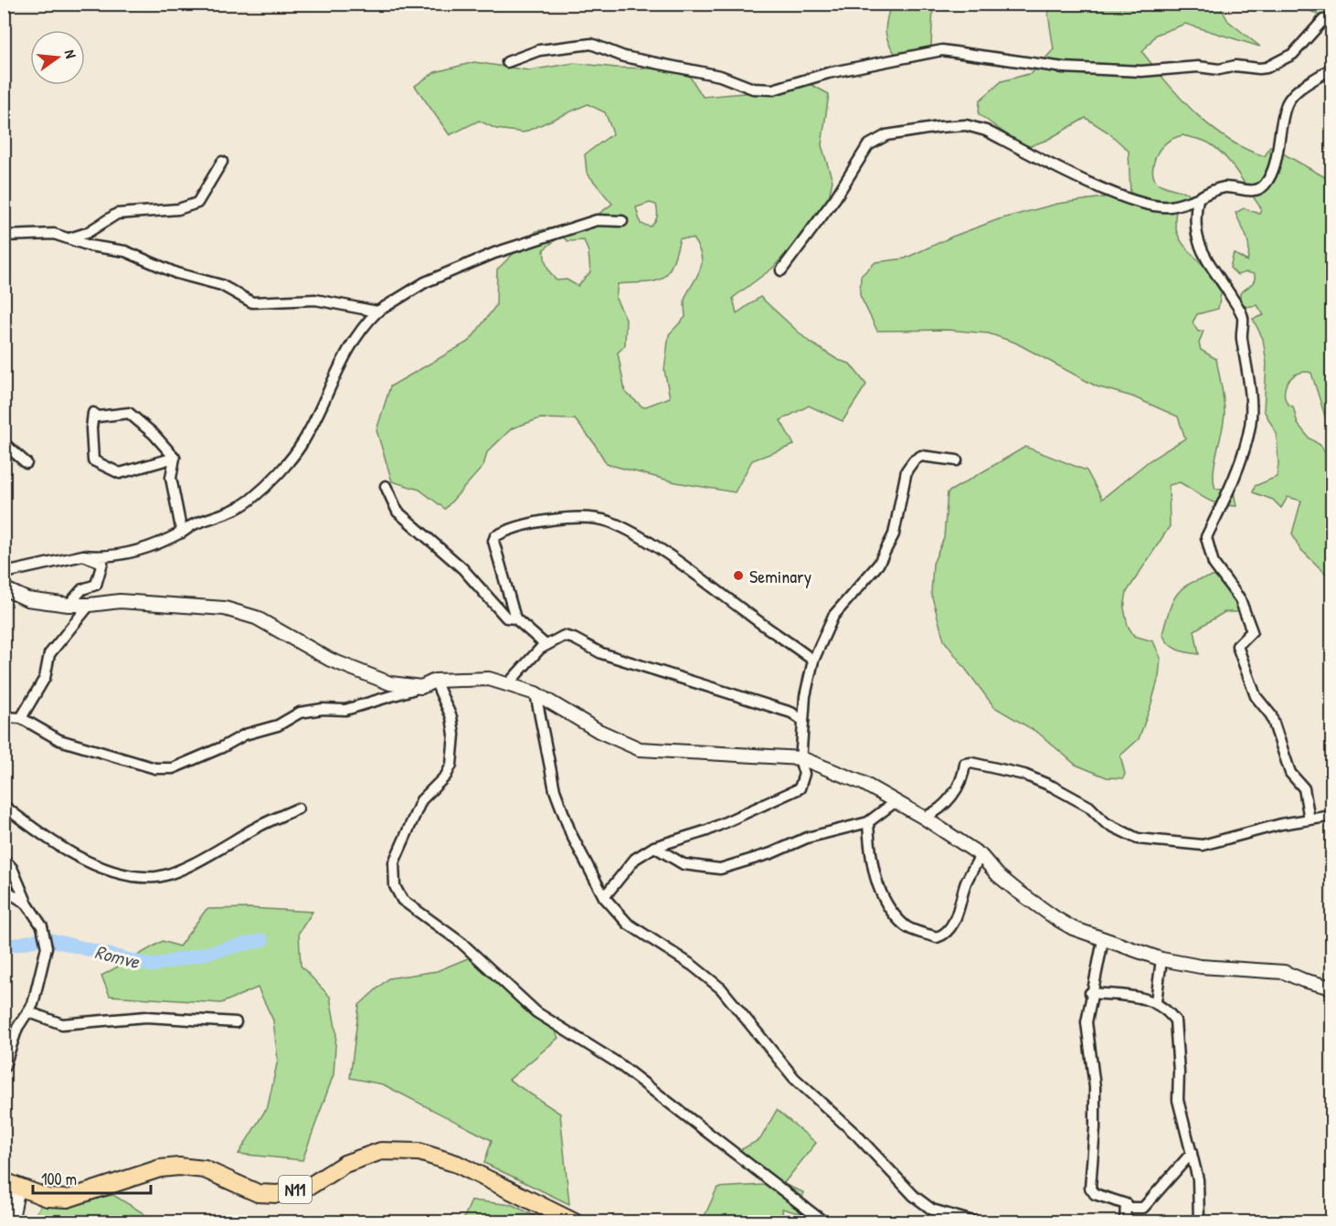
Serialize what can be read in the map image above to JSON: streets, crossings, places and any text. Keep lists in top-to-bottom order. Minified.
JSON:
{"streets":{"highway":["N11"]},"water":["Romve"],"places":["Seminary"],"scale_bar":"100 m","north":"right"}
